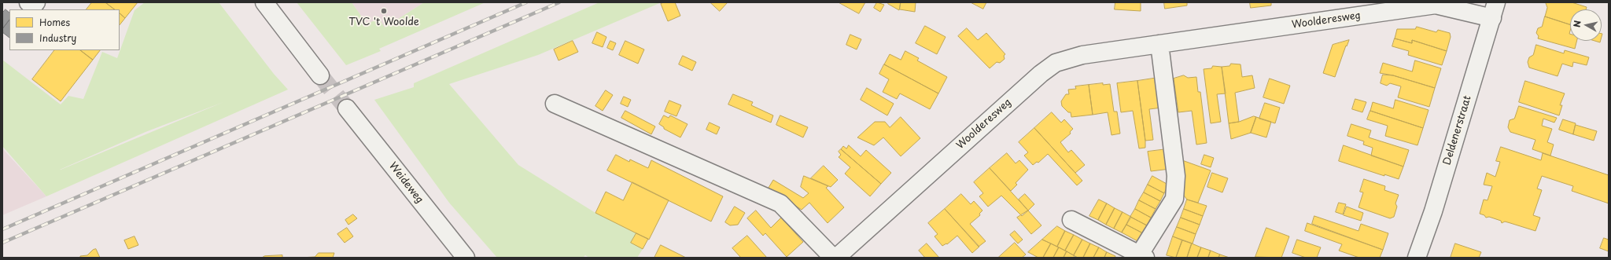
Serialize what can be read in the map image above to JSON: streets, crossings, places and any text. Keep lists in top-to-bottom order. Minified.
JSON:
{"streets":{"street":["Woolderesweg","Deldenerstraat","Weideweg"]},"crossings":[["Woolderesweg","Deldenerstraat"]],"places":["TVC 't Woolde"],"legend":["Homes","Industry"],"north":"left"}
